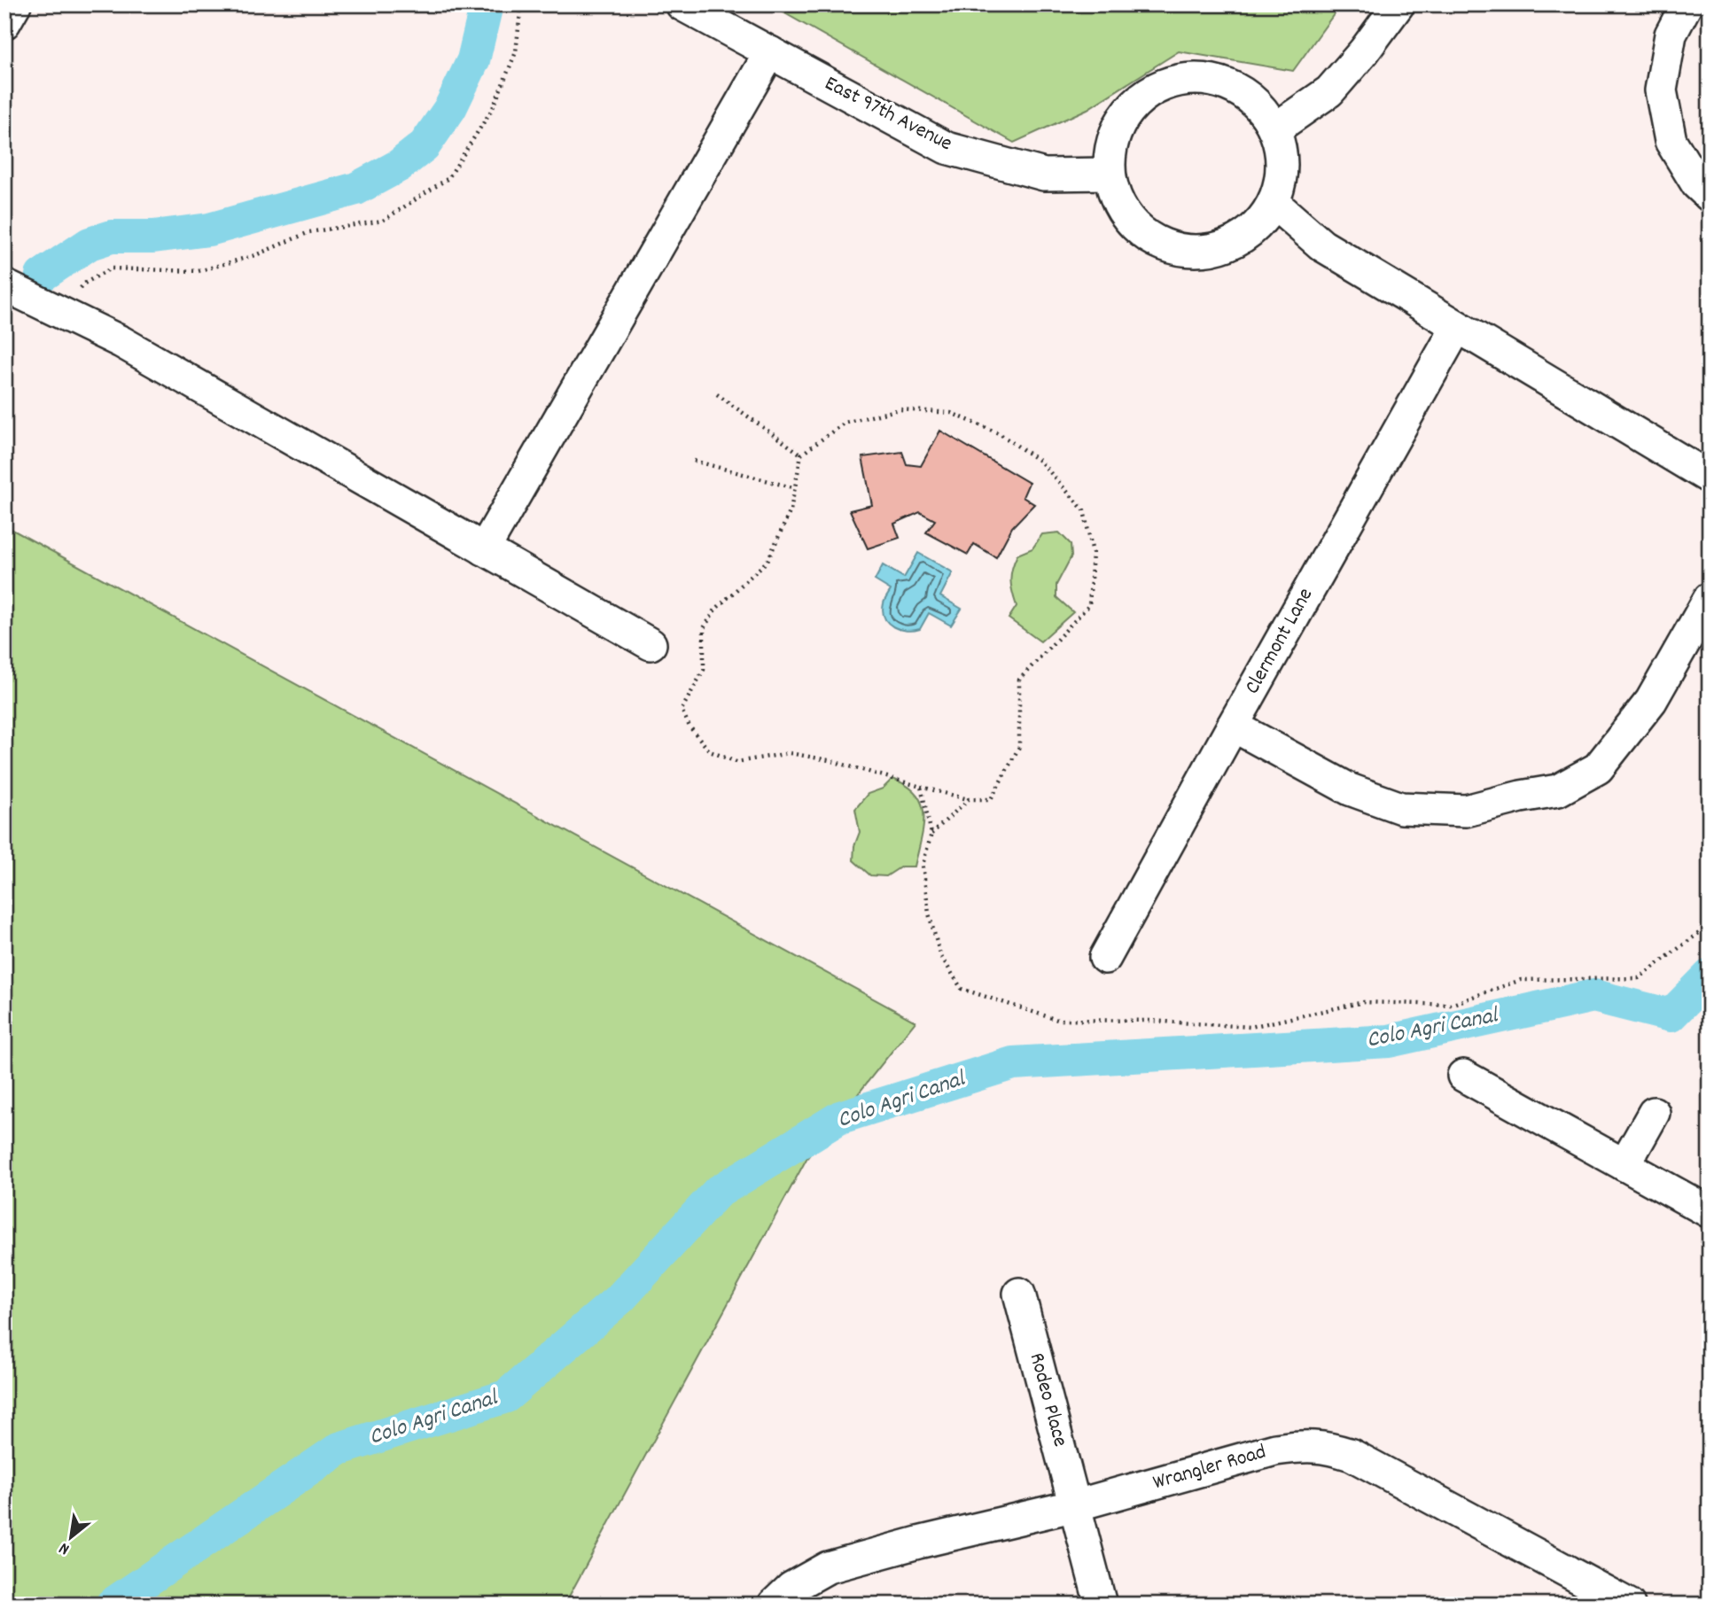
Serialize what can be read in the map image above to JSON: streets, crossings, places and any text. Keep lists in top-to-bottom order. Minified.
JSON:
{"streets":{"street":["East 97th Avenue","Clermont Lane","Rodeo Place","Wrangler Road"]},"crossings":[["Rodeo Place","Wrangler Road"]],"water":["Colo Agri Canal"],"north":"bottom left"}
